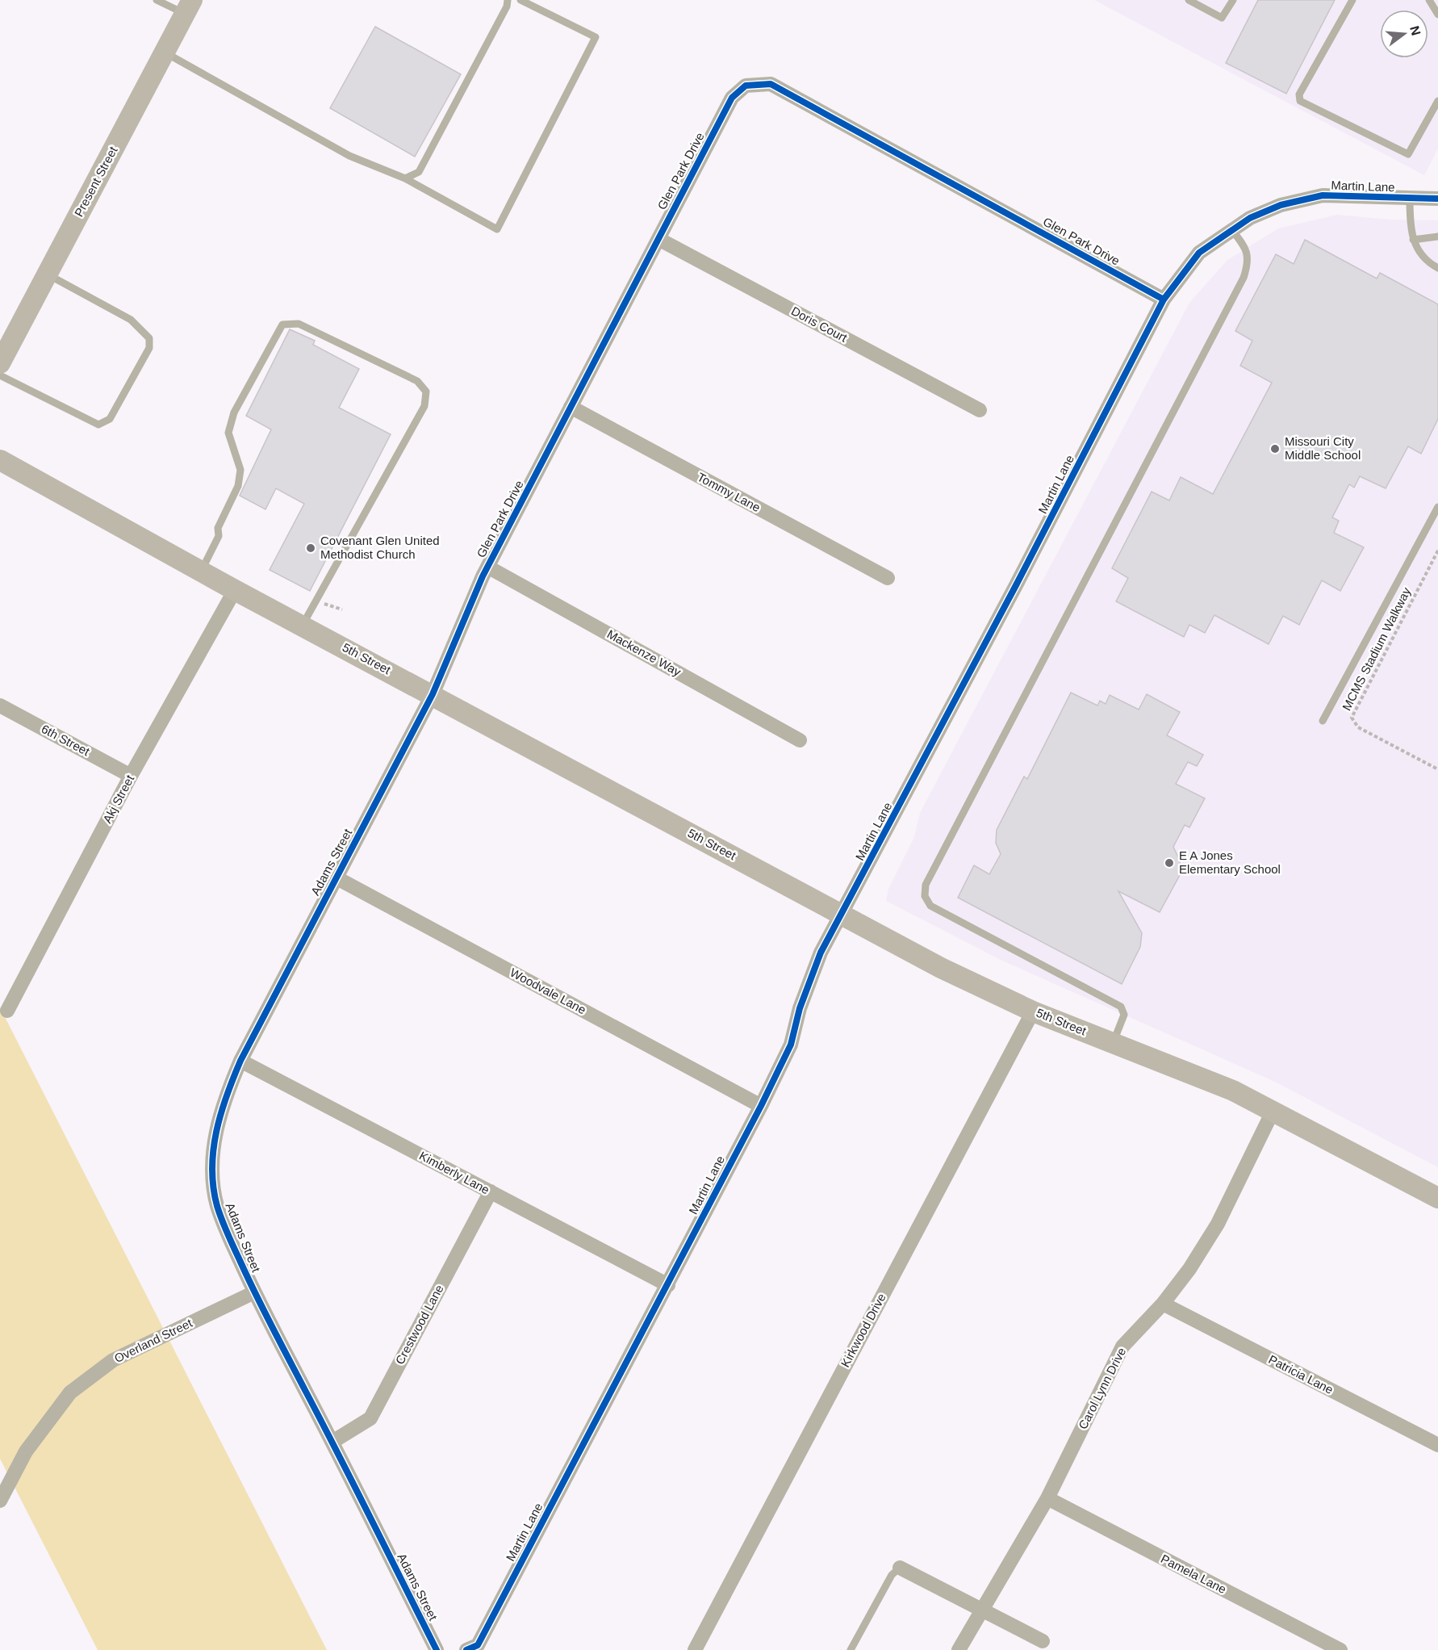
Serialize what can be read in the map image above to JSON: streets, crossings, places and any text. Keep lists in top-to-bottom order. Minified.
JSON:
{"streets":{"main road":["Present Street","5th Street"],"street":["Glen Park Drive","Martin Lane","Doris Court","Tommy Lane","Mackenze Way","6th Street","Akj Street","Adams Street","Woodvale Lane","Kimberly Lane","Crestwood Lane","Kirkwood Drive","Overland Street","Patricia Lane","Carol Lynn Drive","Pamela Lane"],"path":["MCMS Stadium Walkway"]},"crossings":[["Glen Park Drive","Martin Lane"],["Glen Park Drive","Doris Court"],["Glen Park Drive","Tommy Lane"],["Glen Park Drive","Mackenze Way"],["Glen Park Drive","5th Street"],["Glen Park Drive","Adams Street"],["Martin Lane","5th Street"],["Martin Lane","Woodvale Lane"],["Martin Lane","Kimberly Lane"],["5th Street","Akj Street"],["5th Street","Adams Street"],["5th Street","Kirkwood Drive"],["5th Street","Carol Lynn Drive"],["6th Street","Akj Street"],["Adams Street","Woodvale Lane"],["Adams Street","Kimberly Lane"],["Adams Street","Crestwood Lane"],["Adams Street","Overland Street"],["Kimberly Lane","Crestwood Lane"],["Patricia Lane","Carol Lynn Drive"],["Carol Lynn Drive","Pamela Lane"]],"places":["Missouri City Middle School","Covenant Glen United Methodist Church","E A Jones Elementary School"],"north":"right"}
